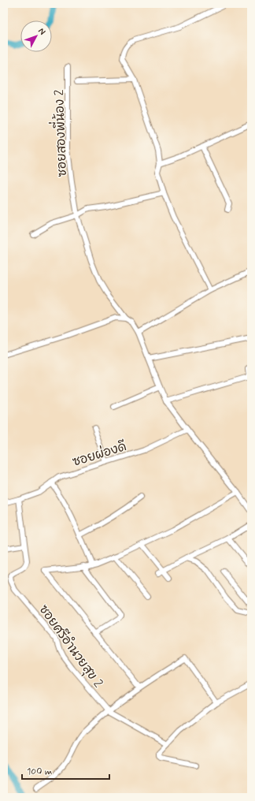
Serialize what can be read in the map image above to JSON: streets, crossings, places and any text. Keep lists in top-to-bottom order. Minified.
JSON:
{"streets":{"street":["ซอยสองพี่น้อง 2","ซอยผ่องดี","ซอยศรีอำนวยสุข 2"]},"crossings":[["ซอยสองพี่น้อง 2","ซอยผ่องดี"],["ซอยผ่องดี","ซอยศรีอำนวยสุข 2"]],"scale_bar":"100 m","north":"top right"}
